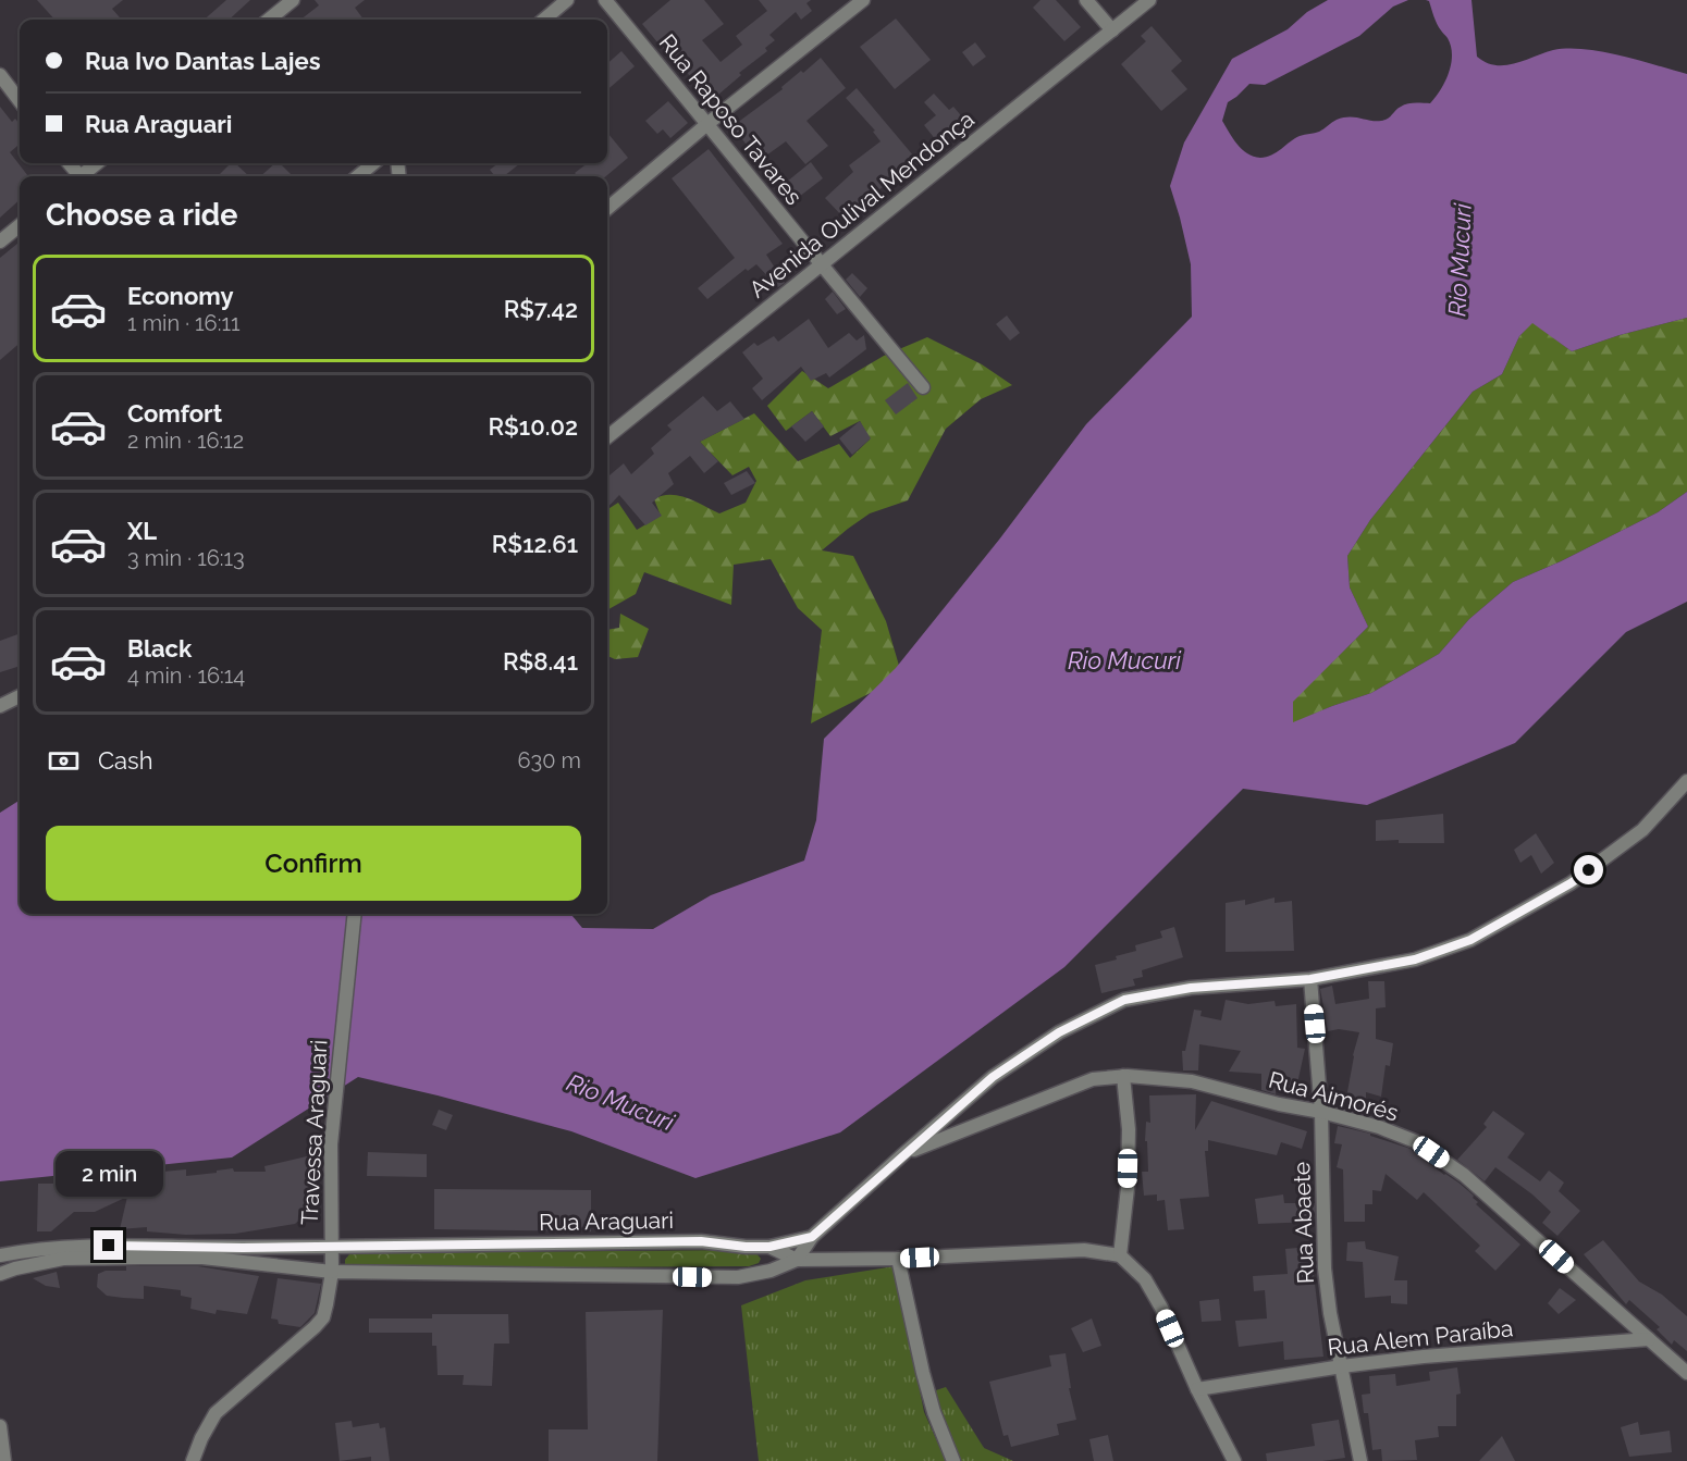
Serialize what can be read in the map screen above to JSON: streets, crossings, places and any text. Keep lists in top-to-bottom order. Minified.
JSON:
{"streets":{"street":["Rua Raposo Tavares","Avenida Oulival Mendonça","Rua Aimorés","Travessa Araguari","Rua Araguari","Rua Abaete","Rua Alem Paraíba"]},"crossings":[["Rua Raposo Tavares","Avenida Oulival Mendonça"],["Rua Aimorés","Rua Abaete"],["Rua Aimorés","Rua Alem Paraíba"],["Travessa Araguari","Rua Araguari"],["Rua Abaete","Rua Alem Paraíba"]],"water":["Rio Mucuri"],"page":{"banner":["Rua Ivo Dantas Lajes","Rua Araguari"],"heading":"Choose a ride","list":[{"name":"Economy","note":"1 min · 16:11","value":"R$7.42"},{"name":"Comfort","note":"2 min · 16:12","value":"R$10.02"},{"name":"XL","note":"3 min · 16:13","value":"R$12.61"},{"name":"Black","note":"4 min · 16:14","value":"R$8.41"}],"pay":["Cash","630 m"],"buttons":"Confirm","bubble":"2 min"}}
